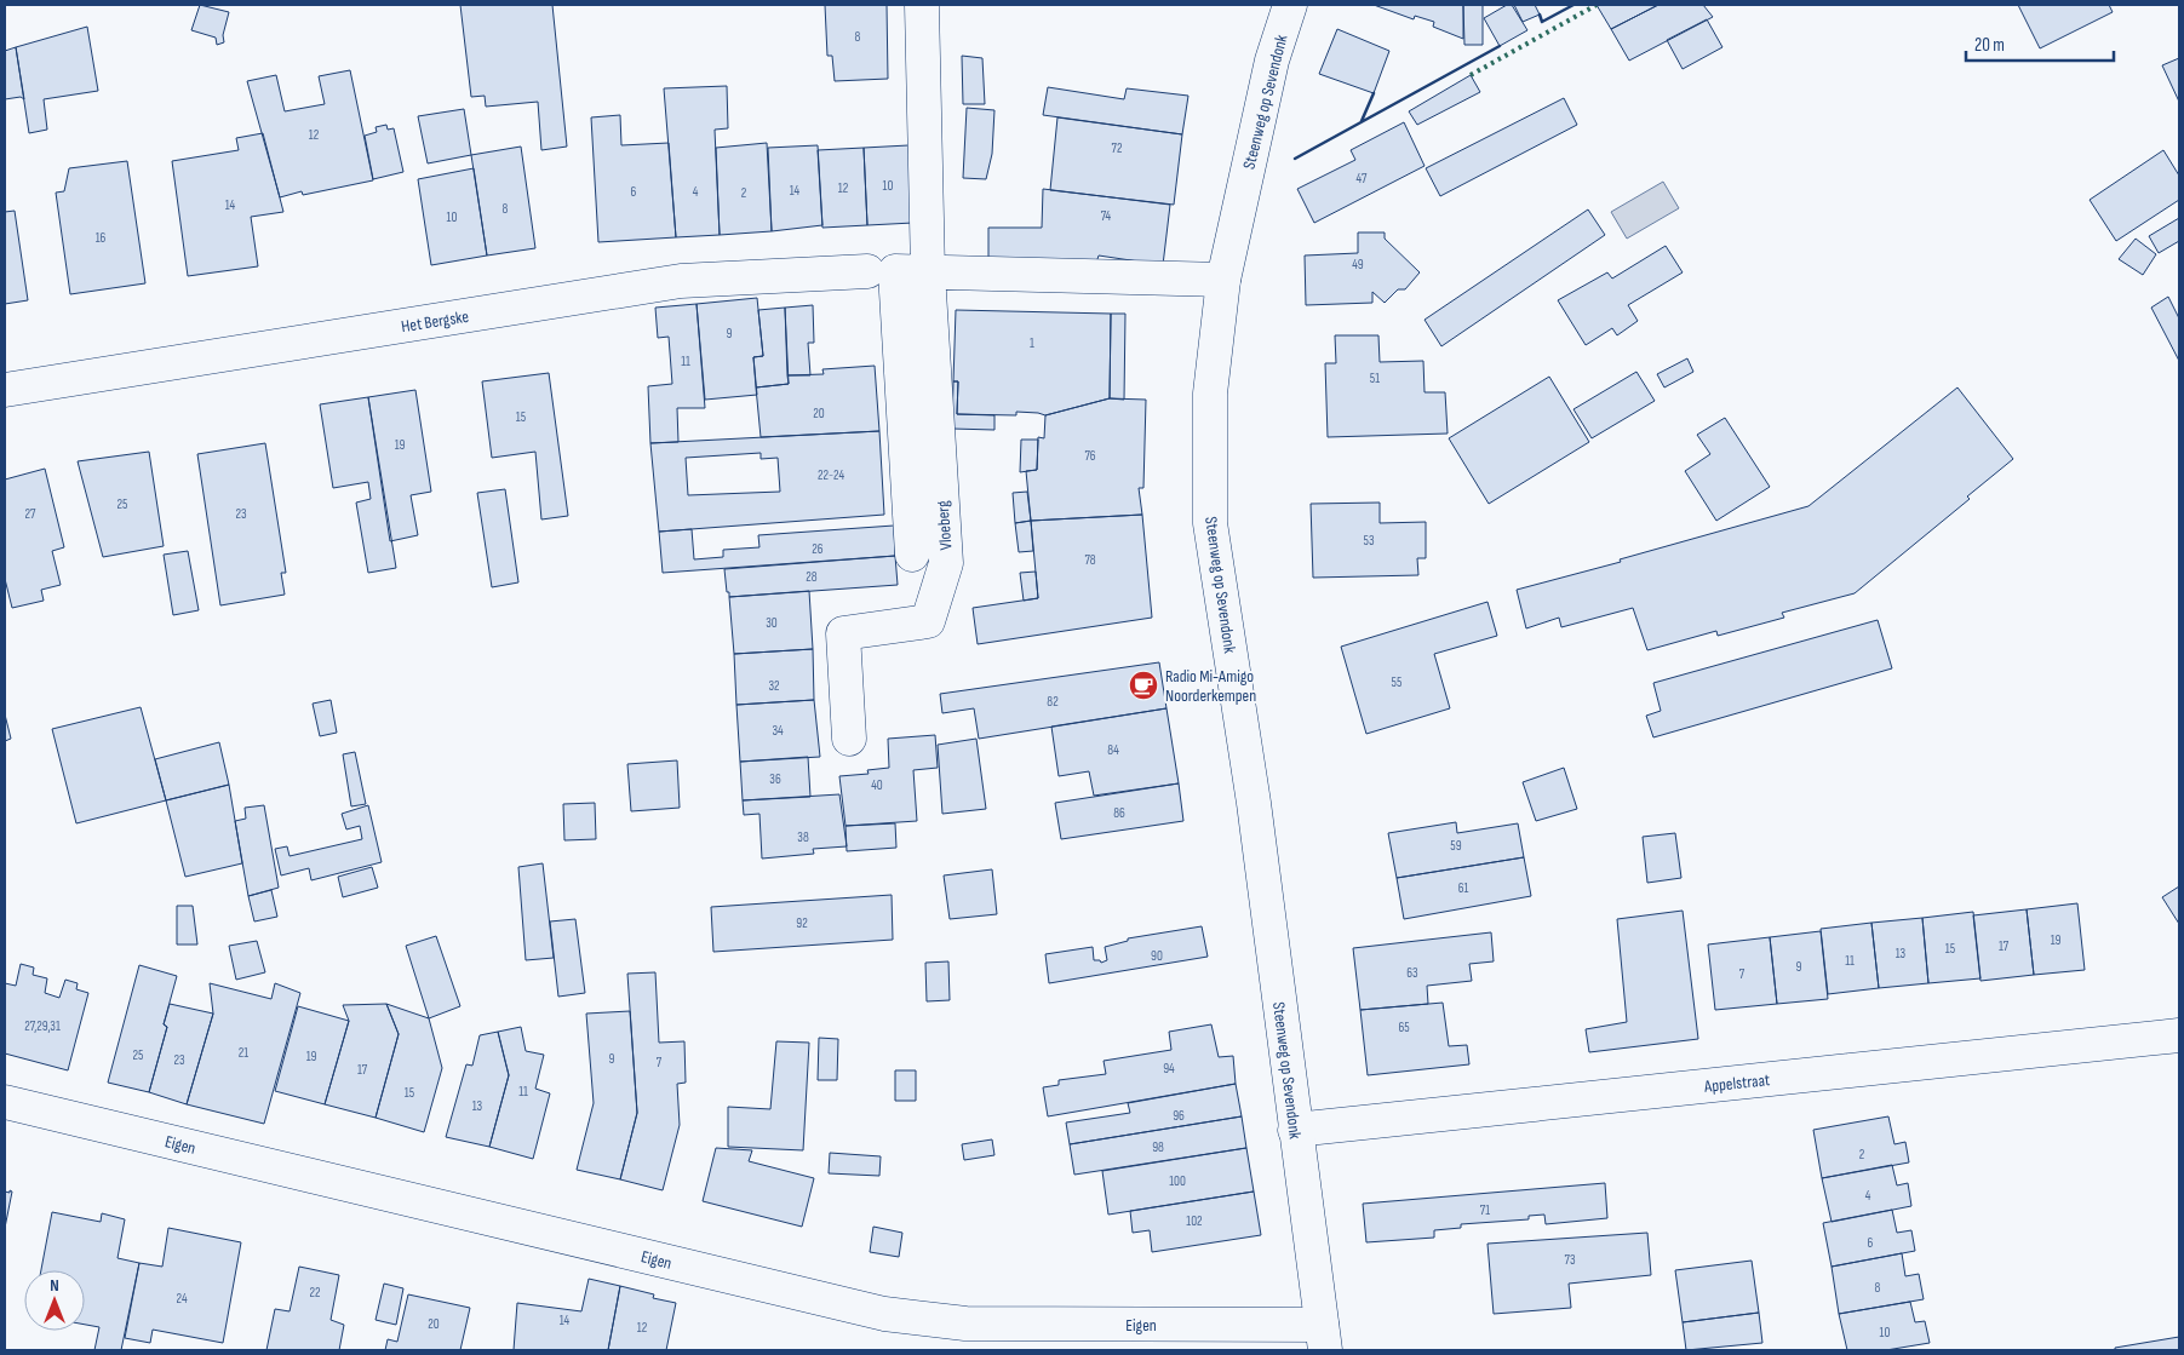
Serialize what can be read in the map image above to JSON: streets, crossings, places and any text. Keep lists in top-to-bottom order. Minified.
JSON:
{"streets":{"street":["Steenweg op Sevendonk","Het Bergske","Vloeberg","Appelstraat","Eigen"]},"crossings":[["Steenweg op Sevendonk","Vloeberg"],["Steenweg op Sevendonk","Appelstraat"],["Steenweg op Sevendonk","Eigen"]],"places":{"cafe":["Radio Mi-Amigo Noorderkempen"]},"house_numbers":["8","12","72","47","10","12","14","6","4","2","14","8","74","10","16","49","9","1","11","51","20","15","19","76","22-24","25","27","23","53","26","78","28","30","55","32","82","34","84","36","40","86","38","59","61","92","19","17","15","13","90","11","9","63","7","27,29,31","65","21","25","19","9","23","7","94","17","11","15","13","96","98","2","100","4","71","102","6","73","8","22","24","14","20","12","10"],"scale_bar":"20 m","north":"top"}
